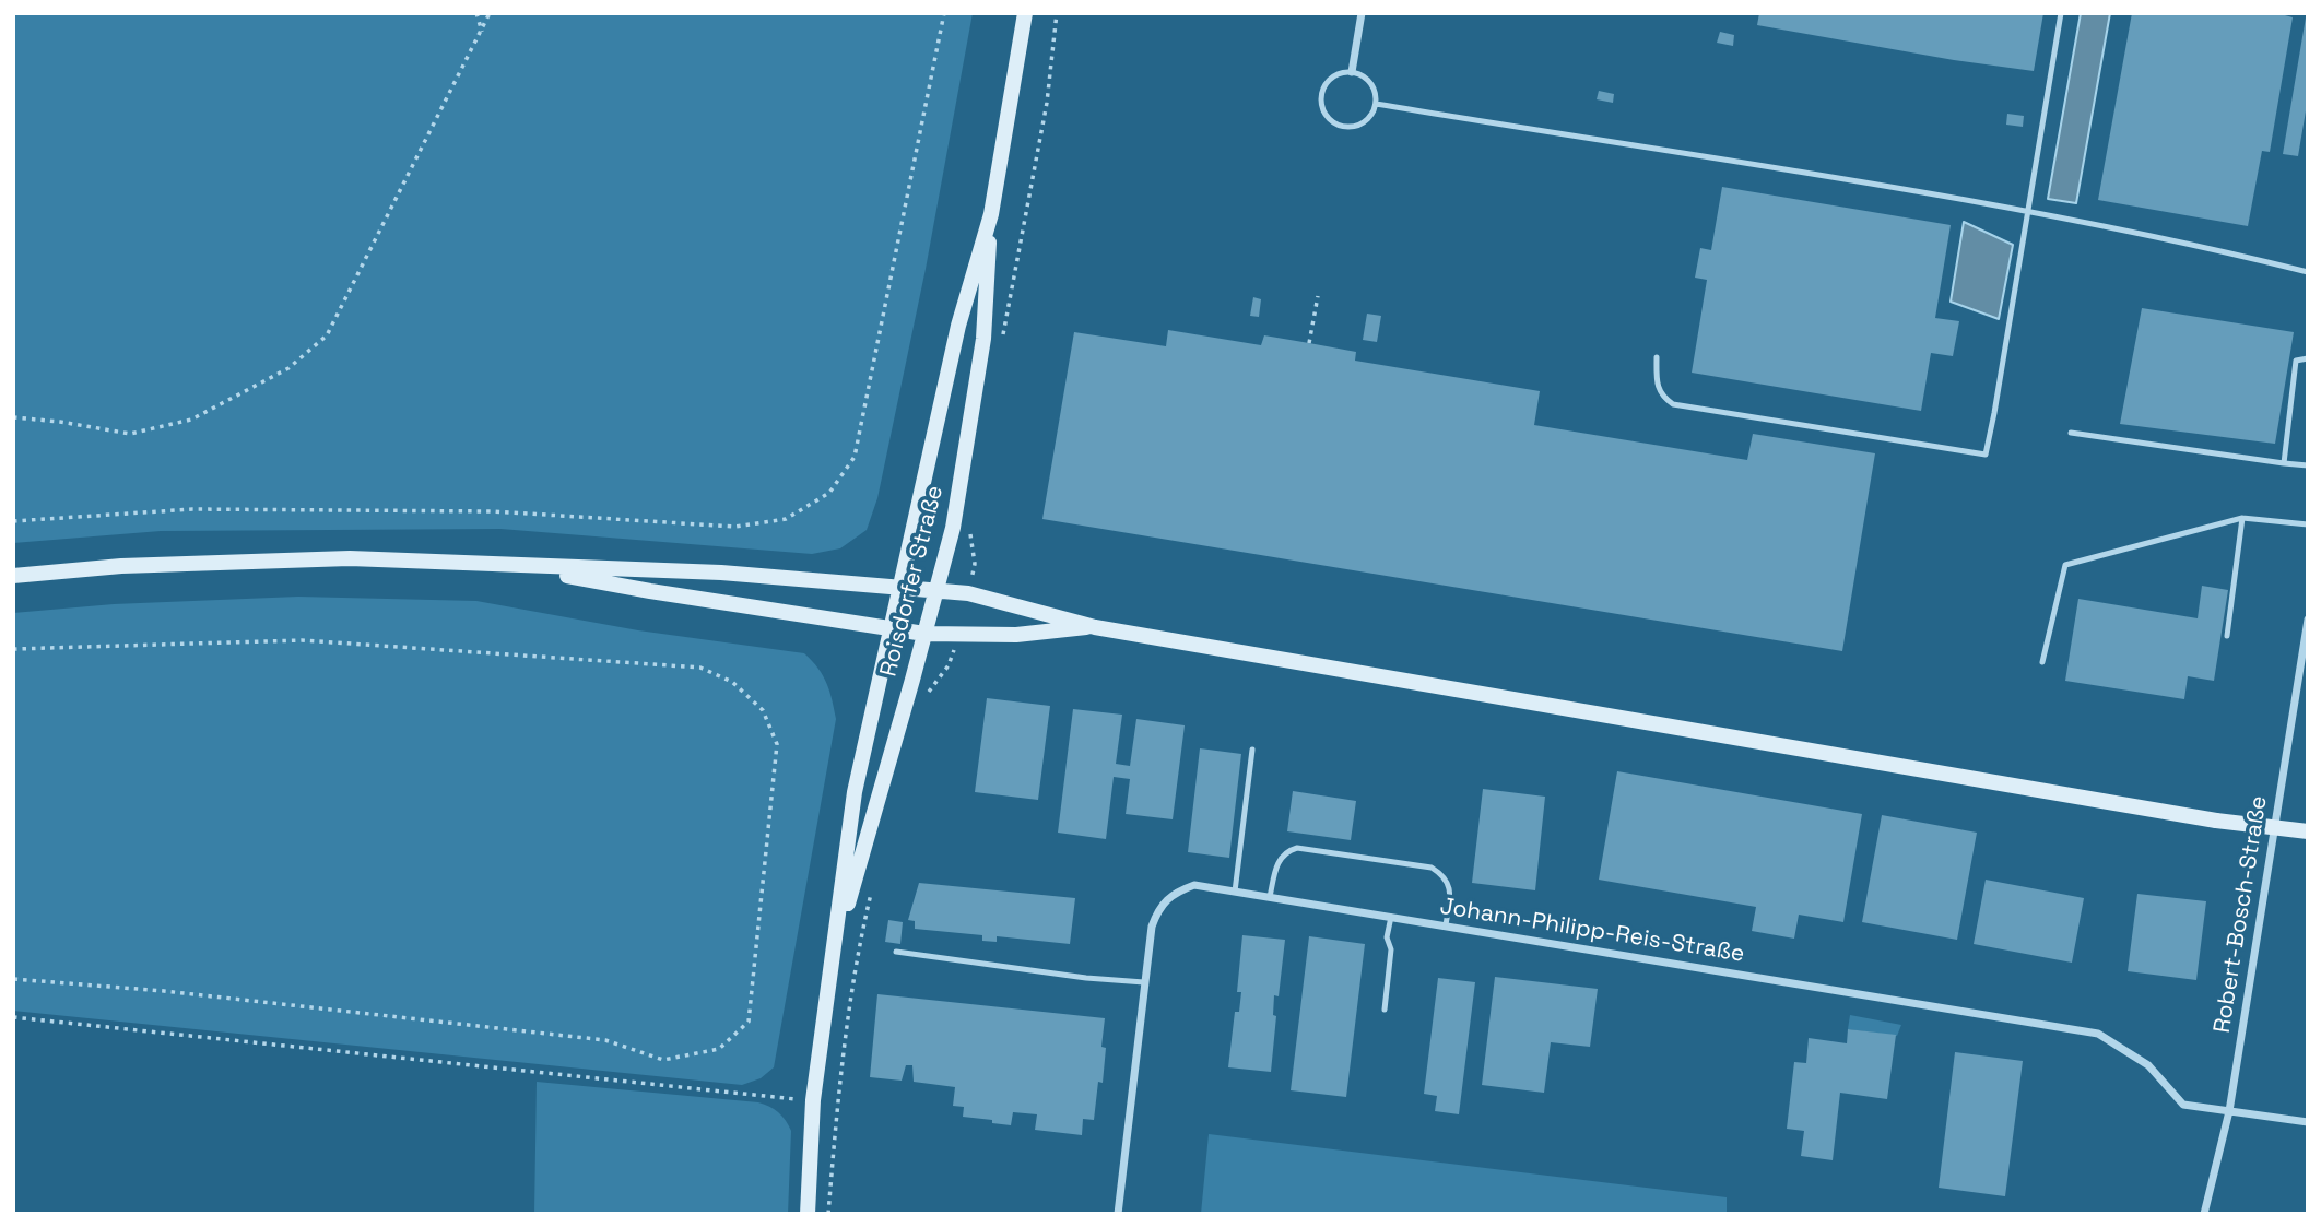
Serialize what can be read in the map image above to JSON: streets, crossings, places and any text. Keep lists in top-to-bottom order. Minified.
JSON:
{"streets":{"main road":["Roisdorfer Straße"],"street":["Robert-Bosch-Straße","Johann-Philipp-Reis-Straße"]},"crossings":[["Robert-Bosch-Straße","Johann-Philipp-Reis-Straße"]]}
